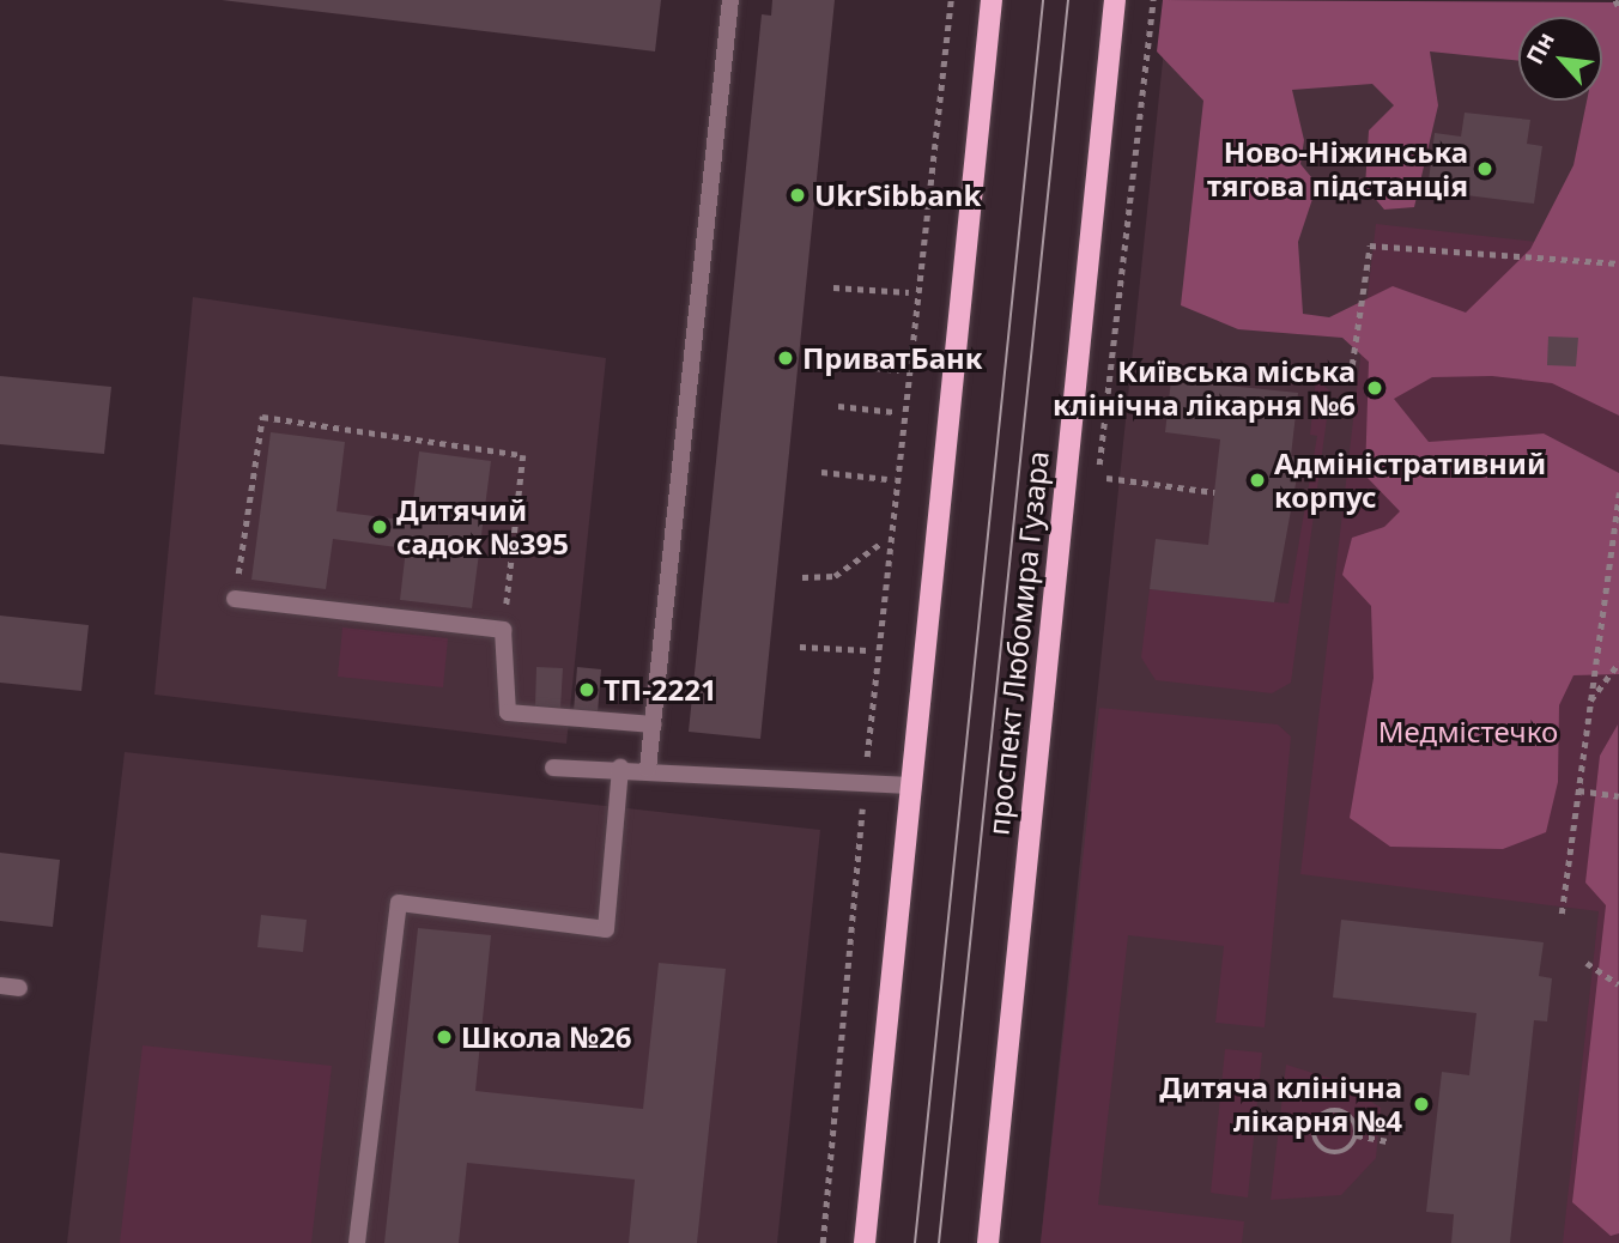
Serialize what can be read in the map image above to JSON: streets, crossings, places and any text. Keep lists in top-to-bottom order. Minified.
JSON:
{"streets":{"main road":["проспект Любомира Гузара"]},"parks":["Медмістечко"],"places":["Ново-Ніжинська тягова підстанція","UkrSibbank","ПриватБанк","Київська міська клінічна лікарня №6","Адміністративний корпус","Дитячий садок №395","ТП-2221","Школа №26","Дитяча клінічна лікарня №4"],"north":"top left"}
